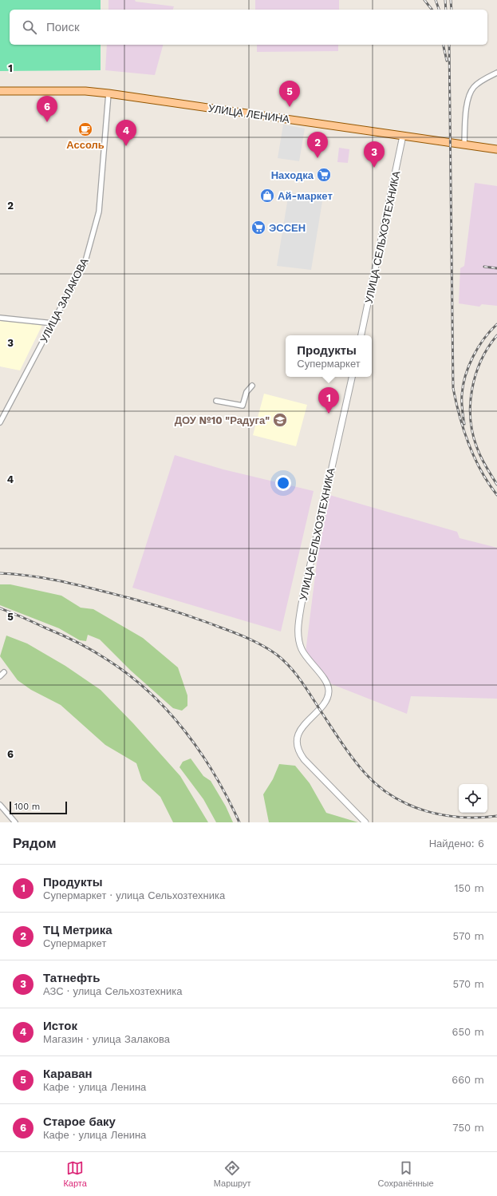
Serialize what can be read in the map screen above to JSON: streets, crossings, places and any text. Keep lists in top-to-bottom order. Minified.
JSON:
{"streets":{"main road":["УЛИЦА ЛЕНИНА"],"street":["УЛИЦА СЕЛЬХОЗТЕХНИКА","УЛИЦА ЗАЛАКОВА"]},"crossings":[["УЛИЦА ЛЕНИНА","УЛИЦА СЕЛЬХОЗТЕХНИКА"],["УЛИЦА ЛЕНИНА","УЛИЦА ЗАЛАКОВА"]],"places":{"cafe":["Ассоль"],"supermarket":["Находка","ЭССЕН"],"shop":["Ай-маркет"],"school or university":["ДОУ №10 \"Радуга\""]},"scale_bar":"100 m","page":{"search":"Поиск","pins":["5","6","4","2","3","1"],"popup":["Продукты","Супермаркет"],"scale":"100 m","heading":["Рядом","Найдено: 6"],"list":[{"mark":"1","name":"Продукты","note":"Супермаркет · улица Сельхозтехника","value":"150 m"},{"mark":"2","name":"ТЦ Метрика","note":"Супермаркет","value":"570 m"},{"mark":"3","name":"Татнефть","note":"АЗС · улица Сельхозтехника","value":"570 m"},{"mark":"4","name":"Исток","note":"Магазин · улица Залакова","value":"650 m"},{"mark":"5","name":"Караван","note":"Кафе · улица Ленина","value":"660 m"},{"mark":"6","name":"Старое баку","note":"Кафе · улица Ленина","value":"750 m"}],"nav":["Карта","Маршрут","Сохранённые"]},"grid":{"rows":["1","2","3","4","5","6"]}}
